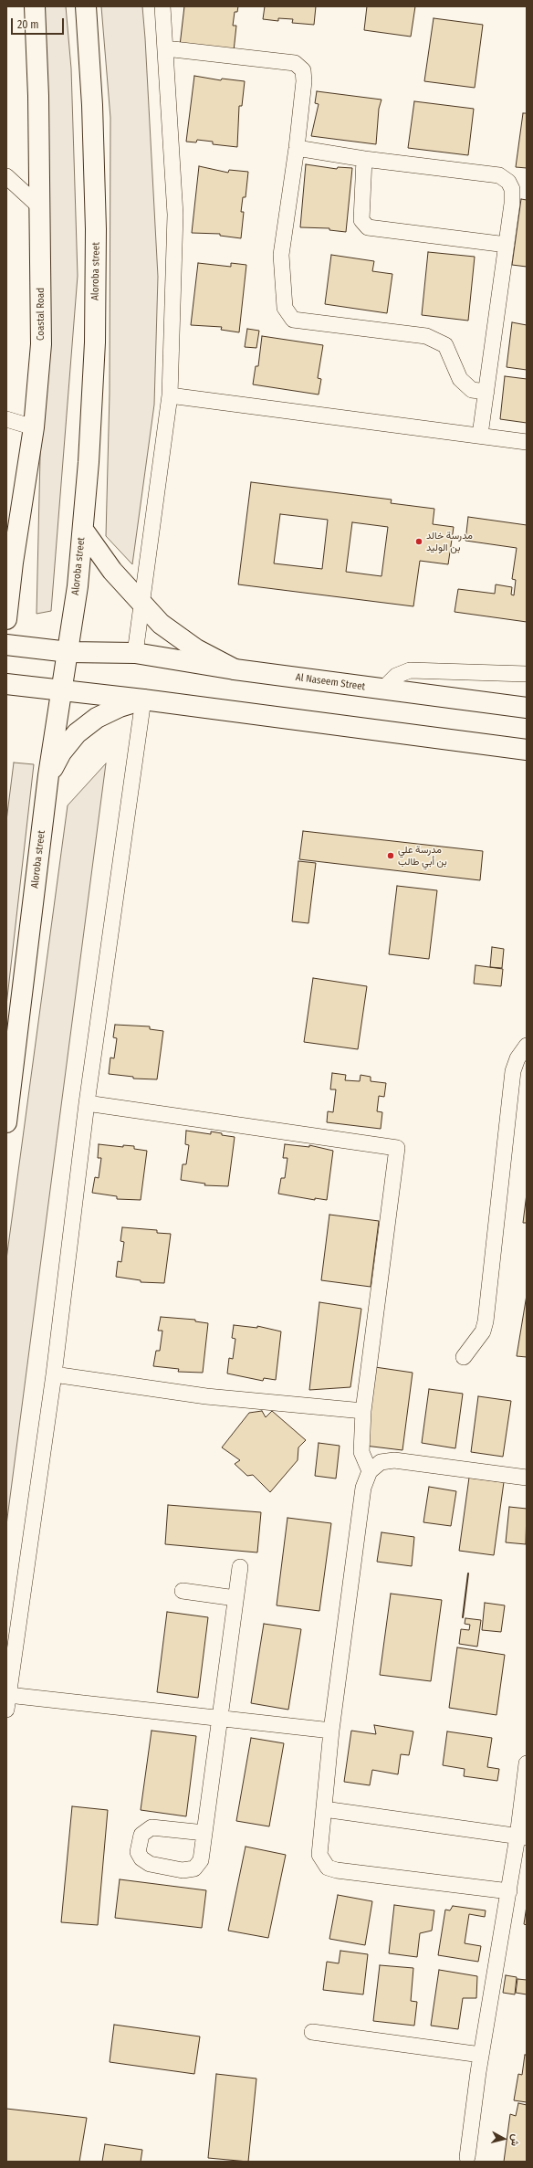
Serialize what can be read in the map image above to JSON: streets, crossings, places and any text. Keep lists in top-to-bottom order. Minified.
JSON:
{"streets":{"main road":["Aloroba street","Coastal Road","Al Naseem Street"]},"crossings":[["Aloroba street","Al Naseem Street"]],"places":["مدرسة خالد بن الوليد","مدرسة علي بن أبي طالب"],"scale_bar":"20 m","north":"right"}
